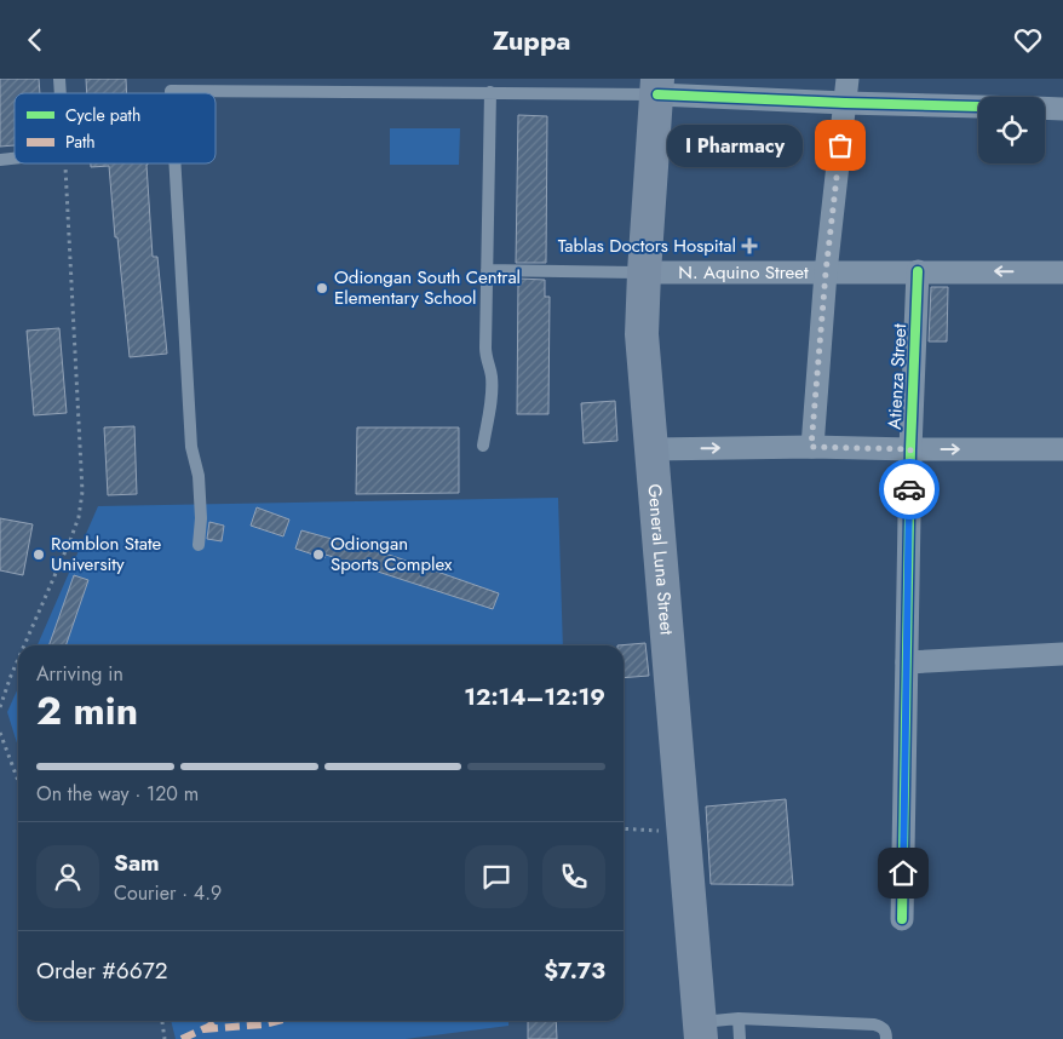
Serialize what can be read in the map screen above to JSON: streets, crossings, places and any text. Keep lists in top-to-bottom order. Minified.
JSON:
{"streets":{"main road":["General Luna Street"],"street":["N. Aquino Street","Atienza Street"]},"crossings":[["N. Aquino Street","Atienza Street"],["N. Aquino Street","General Luna Street"]],"places":{"other":["I Pharmacy","Odiongan South Central Elementary School","Romblon State University","Odiongan Sports Complex"],"health":["Tablas Doctors Hospital"]},"legend":["Cycle path","Path"],"page":{"header":"Zuppa","bubble":"I Pharmacy","heading":["2 min","Arriving in","12:14–12:19"],"panel":["Sam","Courier · 4.9","Order #6672","$7.73"],"bar":"On the way · 120 m"}}
